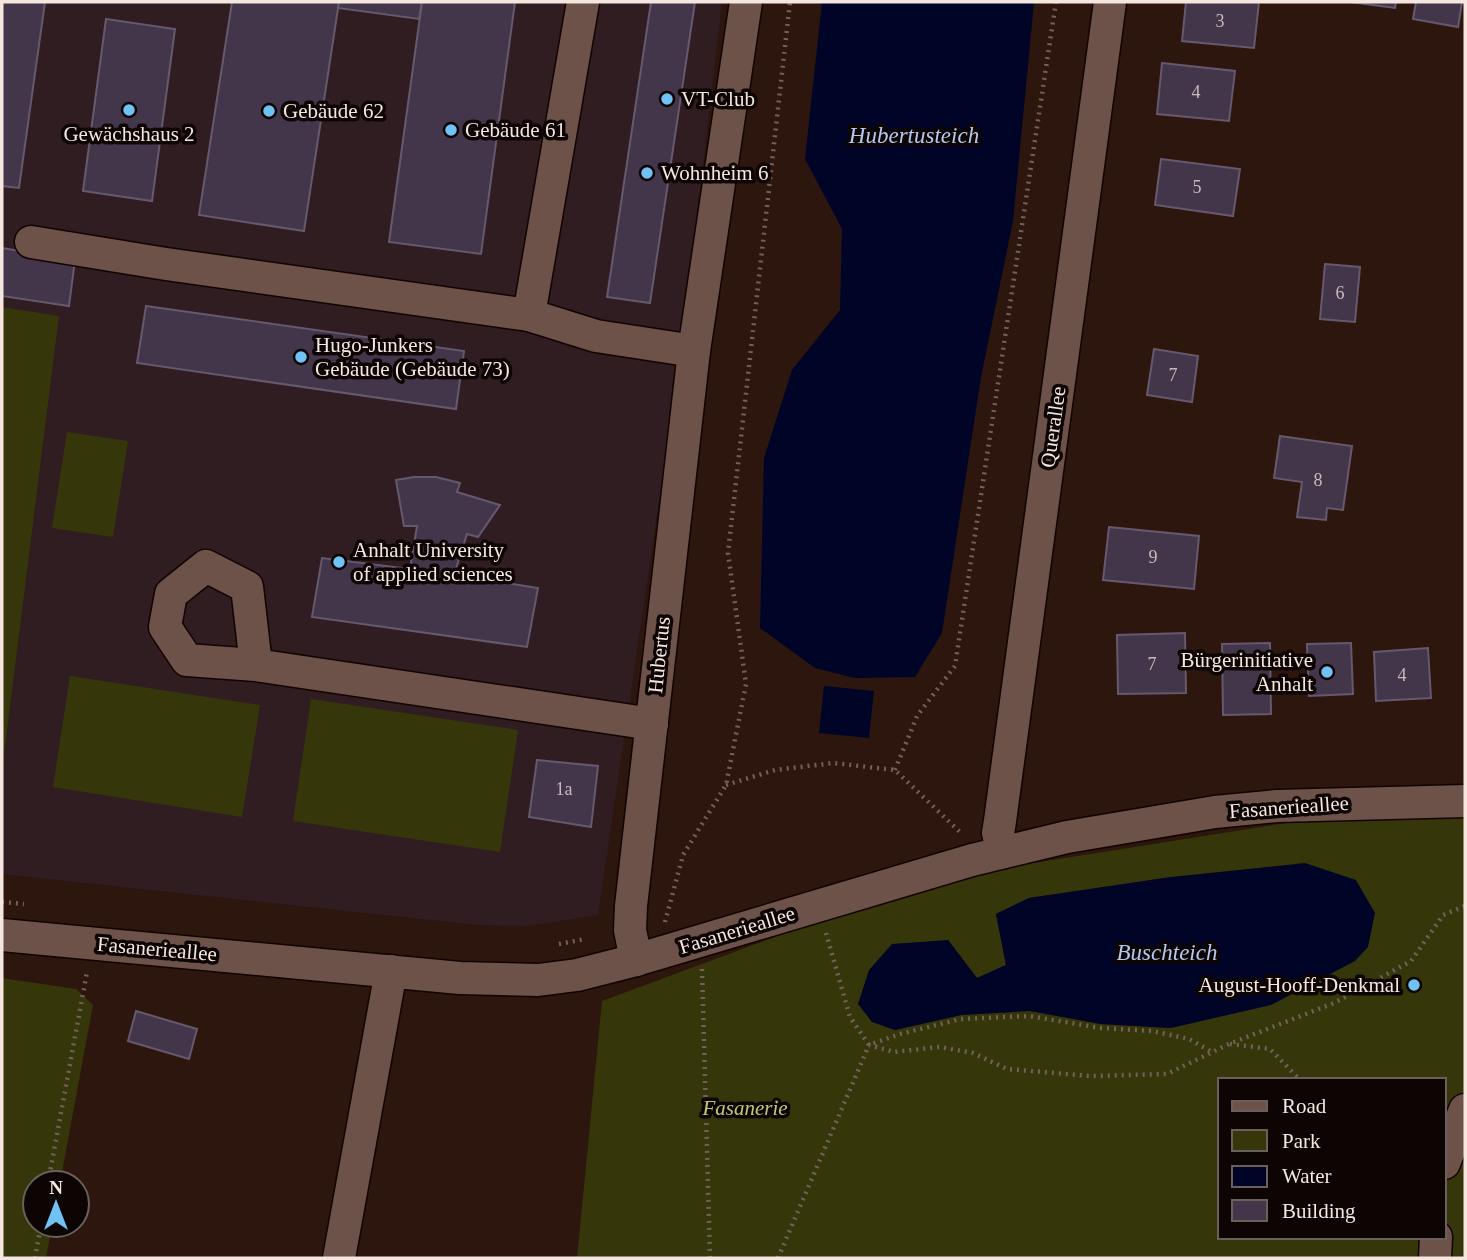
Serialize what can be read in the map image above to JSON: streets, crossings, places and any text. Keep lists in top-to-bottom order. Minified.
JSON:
{"streets":{"street":["Querallee","Hubertus","Fasanerieallee"]},"crossings":[["Querallee","Fasanerieallee"],["Hubertus","Fasanerieallee"]],"water":["Hubertusteich","Buschteich"],"parks":["Fasanerie"],"places":["VT-Club","Gewächshaus 2","Gebäude 62","Gebäude 61","Wohnheim 6","Hugo-Junkers Gebäude (Gebäude 73)","Anhalt University of applied sciences","Bürgerinitiative Anhalt","August-Hooff-Denkmal"],"house_numbers":["3","4","5","6","7","8","9","7","4","1a"],"legend":["Road","Park","Water","Building"],"north":"top"}
